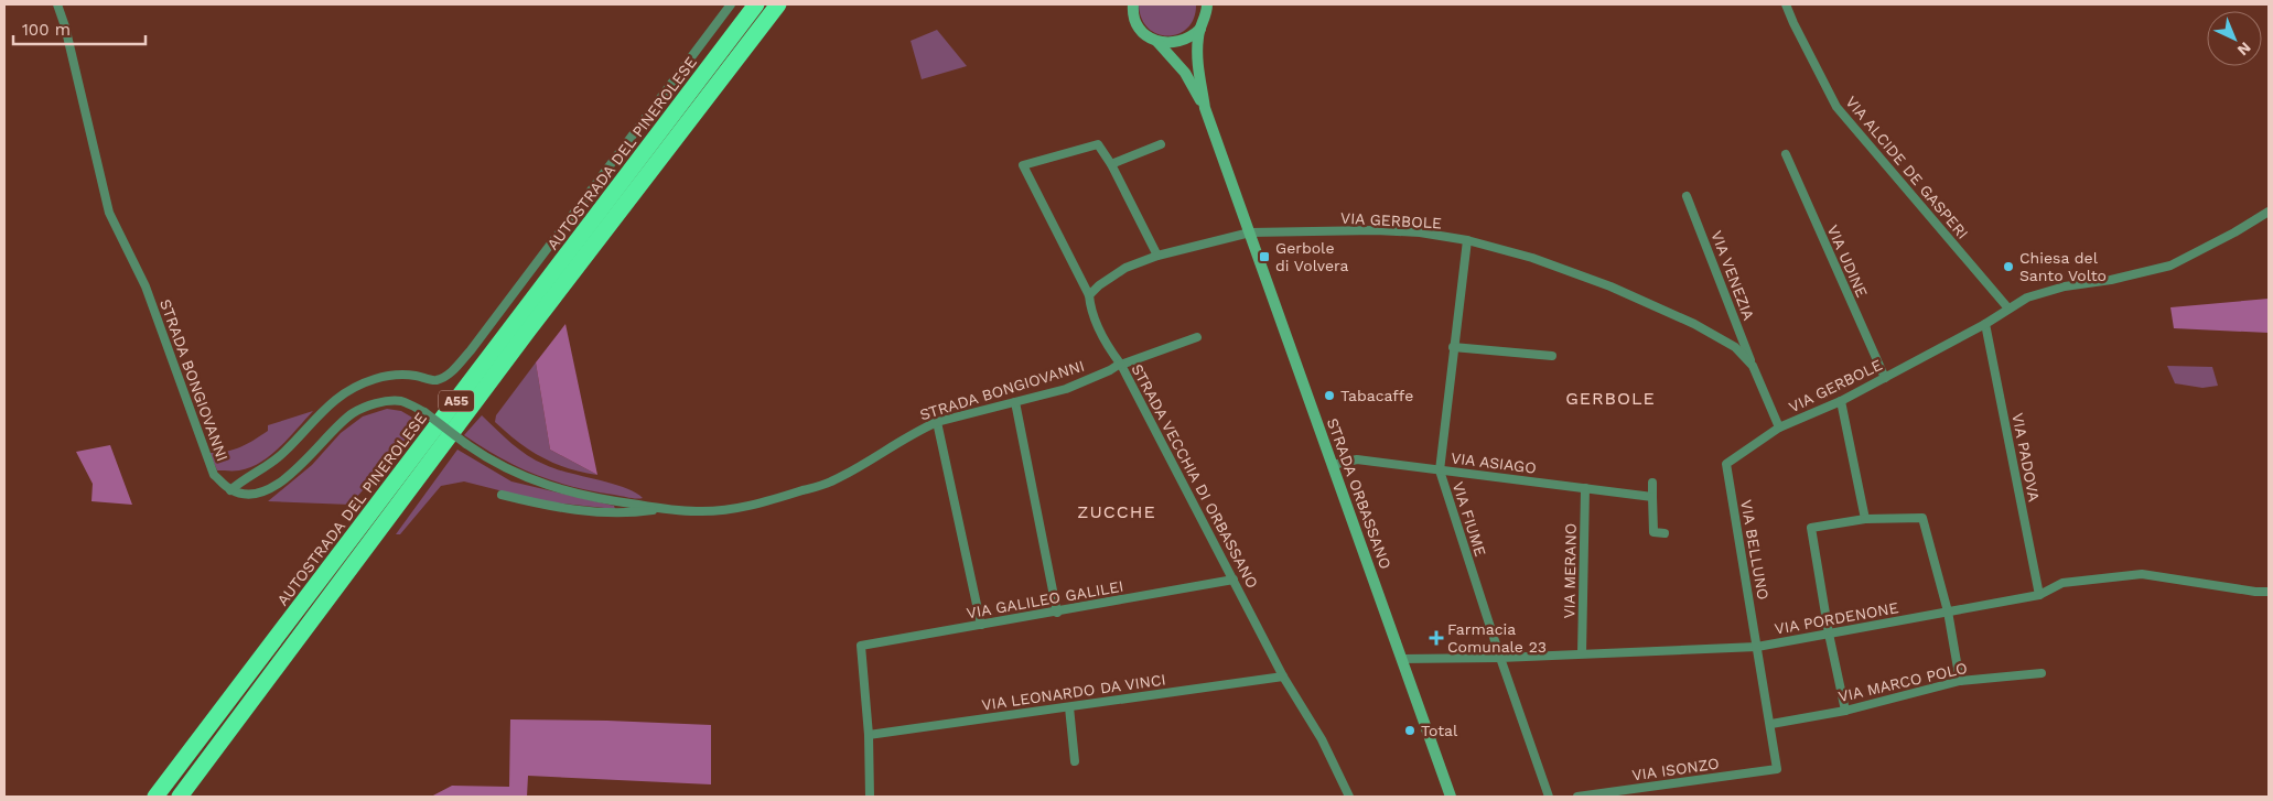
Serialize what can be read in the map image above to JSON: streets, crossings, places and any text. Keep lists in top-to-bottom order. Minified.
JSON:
{"streets":{"highway":["AUTOSTRADA DEL PINEROLESE","A55"],"main road":["STRADA ORBASSANO"],"street":["VIA ALCIDE DE GASPERI","VIA GERBOLE","VIA UDINE","VIA VENEZIA","STRADA BONGIOVANNI","VIA PADOVA","VIA ASIAGO","STRADA VECCHIA DI ORBASSANO","VIA FIUME","VIA BELLUNO","VIA MERANO","VIA GALILEO GALILEI","VIA PORDENONE","VIA MARCO POLO","VIA LEONARDO DA VINCI","VIA ISONZO"]},"crossings":[["VIA ALCIDE DE GASPERI","VIA GERBOLE"],["VIA GERBOLE","VIA UDINE"],["VIA GERBOLE","VIA VENEZIA"],["VIA GERBOLE","VIA PADOVA"],["VIA GERBOLE","STRADA VECCHIA DI ORBASSANO"],["VIA GERBOLE","STRADA ORBASSANO"],["VIA GERBOLE","VIA FIUME"],["VIA GERBOLE","VIA BELLUNO"],["STRADA BONGIOVANNI","STRADA VECCHIA DI ORBASSANO"],["VIA PADOVA","VIA PORDENONE"],["VIA ASIAGO","STRADA ORBASSANO"],["VIA ASIAGO","VIA FIUME"],["VIA ASIAGO","VIA MERANO"],["STRADA VECCHIA DI ORBASSANO","VIA GALILEO GALILEI"],["STRADA VECCHIA DI ORBASSANO","VIA LEONARDO DA VINCI"],["STRADA ORBASSANO","VIA PORDENONE"],["VIA FIUME","VIA PORDENONE"],["VIA BELLUNO","VIA PORDENONE"],["VIA BELLUNO","VIA MARCO POLO"],["VIA BELLUNO","VIA ISONZO"],["VIA MERANO","VIA PORDENONE"],["VIA GALILEO GALILEI","VIA LEONARDO DA VINCI"]],"districts":["GERBOLE","ZUCCHE"],"places":{"transit":["Gerbole di Volvera"],"other":["Chiesa del Santo Volto","Tabacaffe","Total"],"health":["Farmacia Comunale 23"]},"scale_bar":"100 m","north":"bottom right"}
